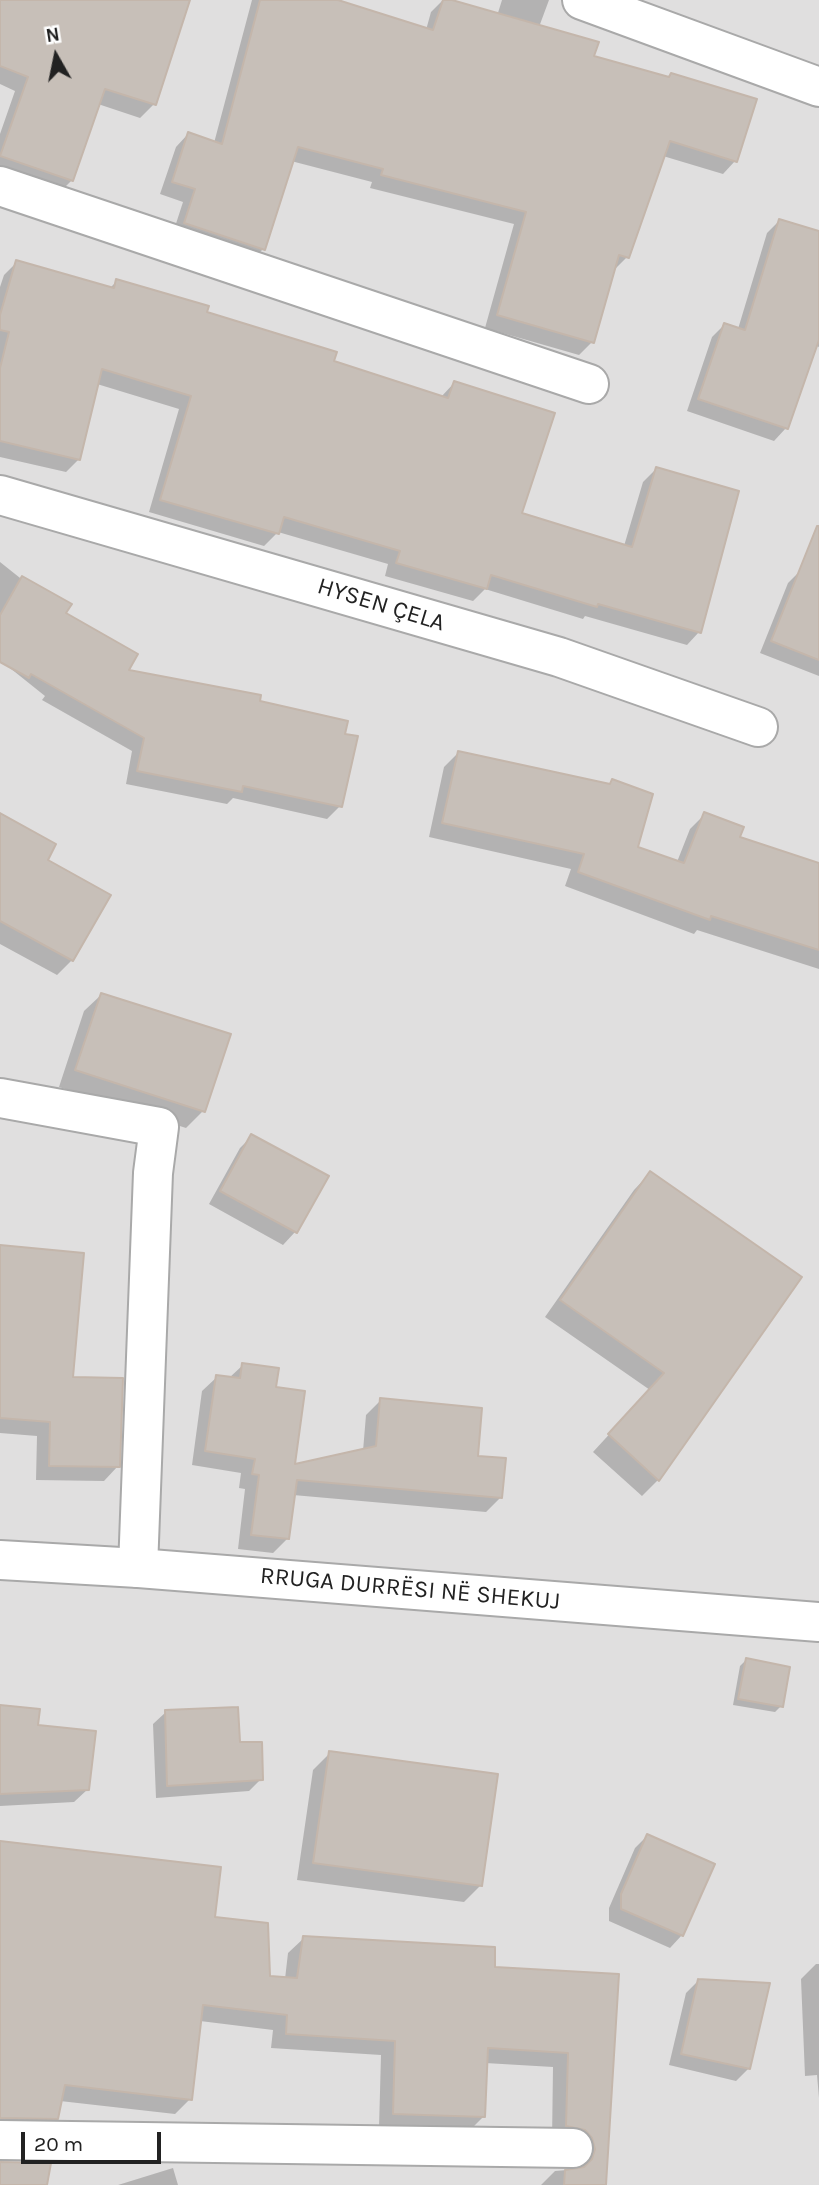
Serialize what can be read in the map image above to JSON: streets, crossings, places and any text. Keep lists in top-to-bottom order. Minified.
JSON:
{"streets":{"street":["HYSEN ÇELA","RRUGA DURRËSI NË SHEKUJ"]},"scale_bar":"20 m","north":"top"}
